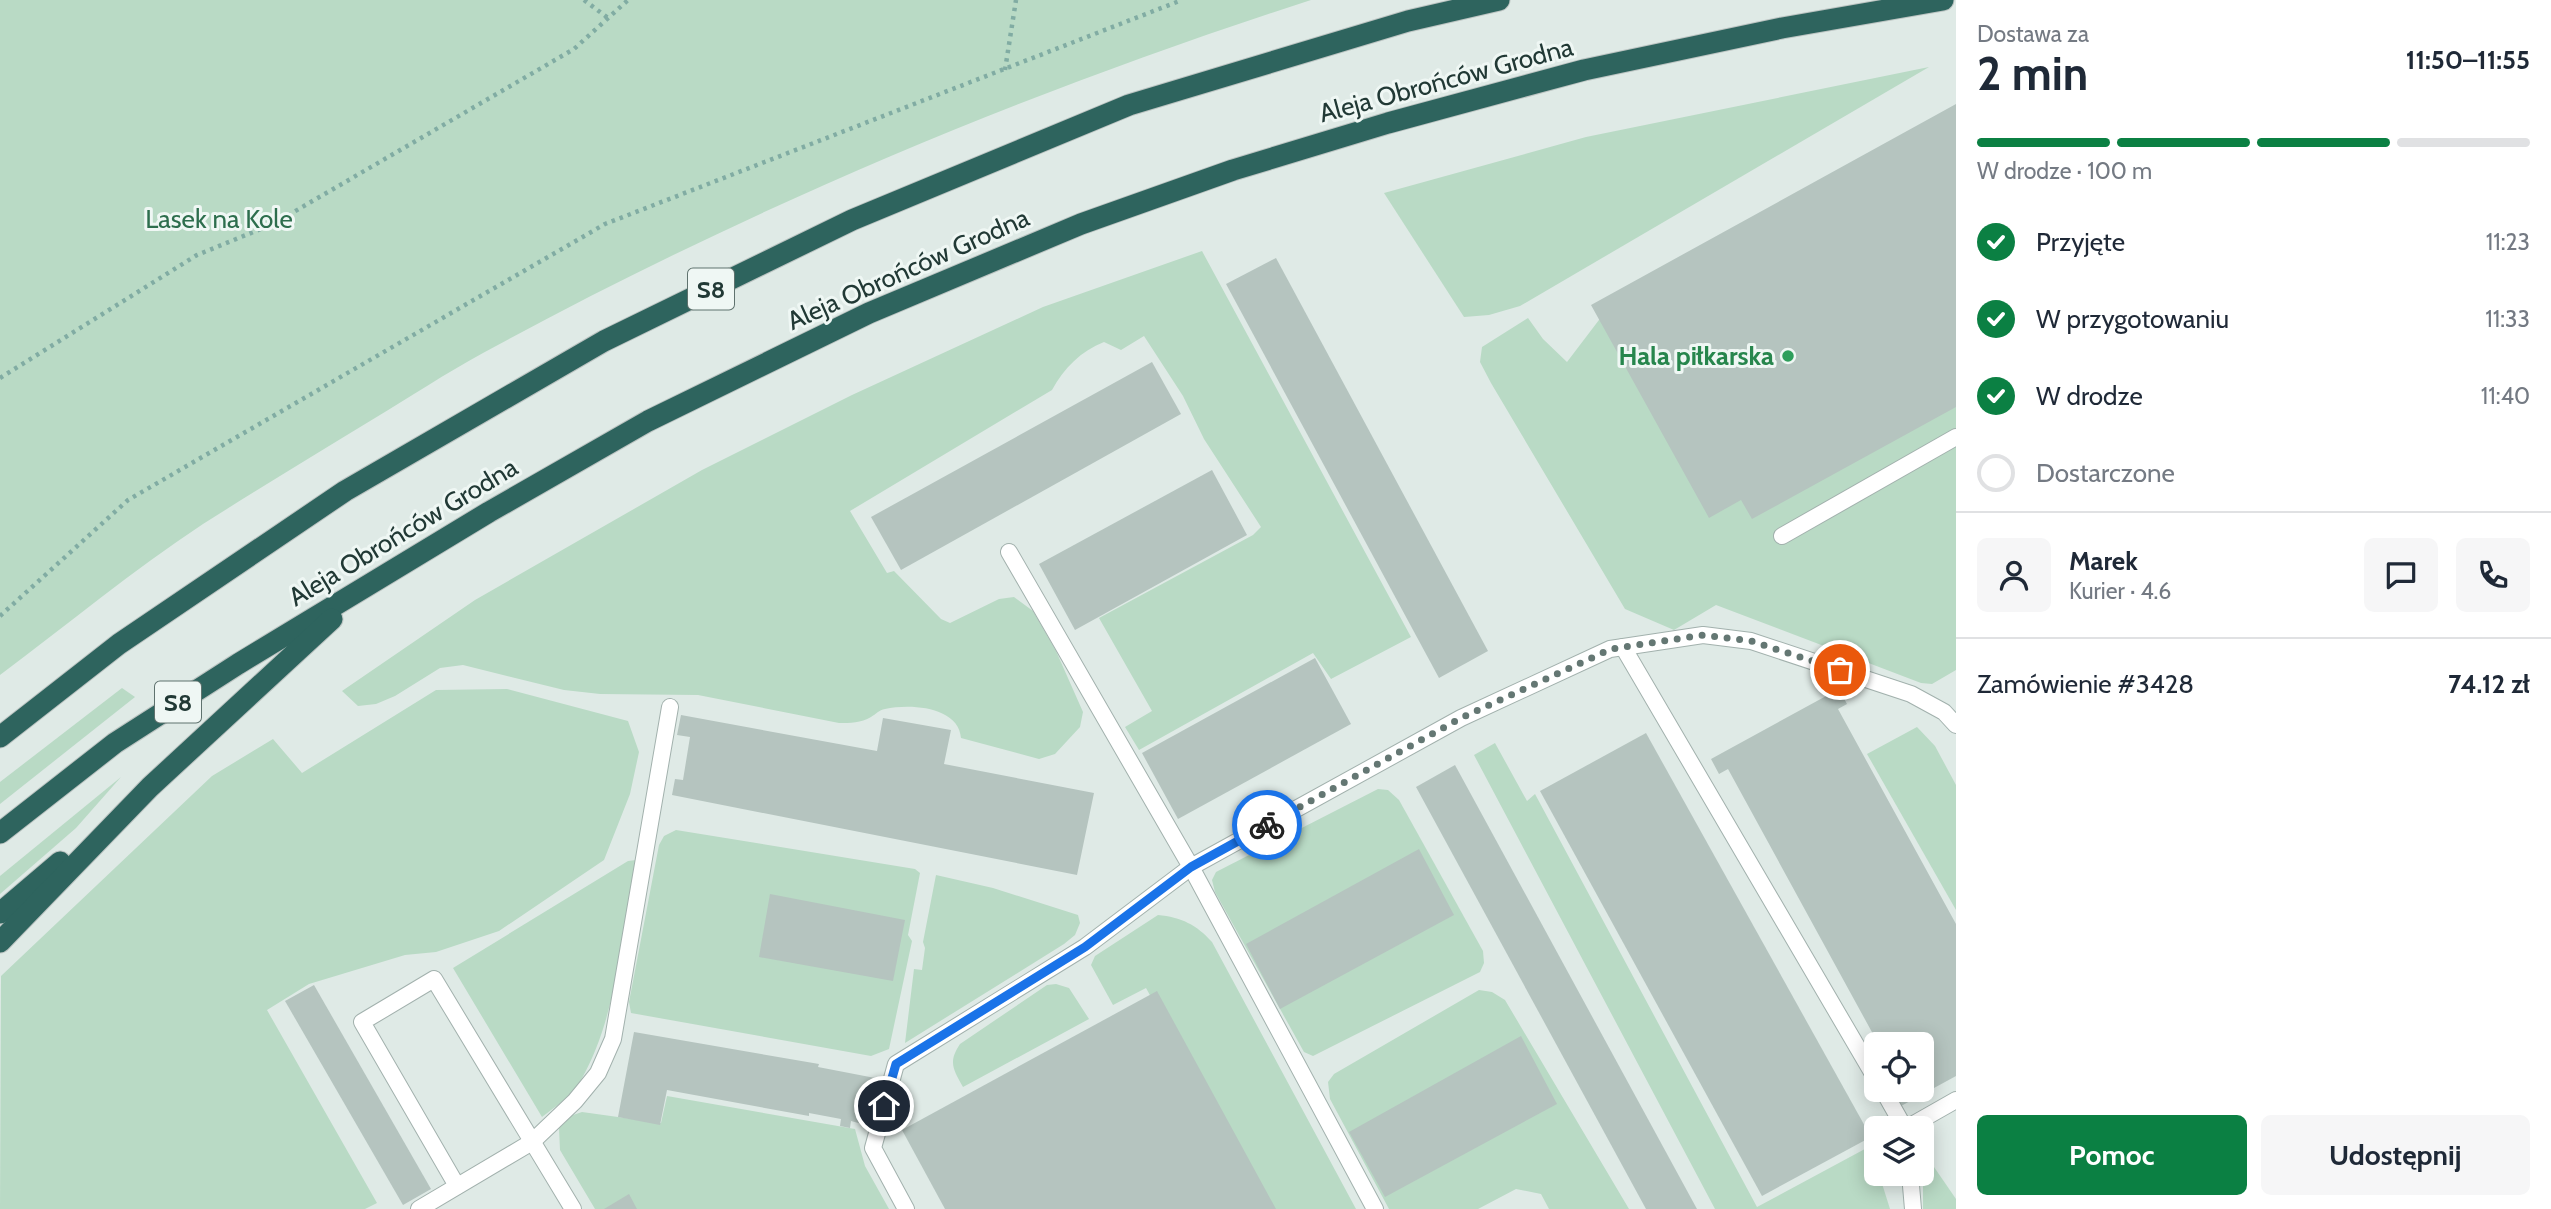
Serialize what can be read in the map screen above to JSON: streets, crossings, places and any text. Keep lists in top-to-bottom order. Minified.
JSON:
{"streets":{"highway":["Aleja Obrońców Grodna","S8"]},"parks":["Lasek na Kole"],"places":["Hala piłkarska"],"page":{"heading":["2 min","Dostawa za","11:50–11:55"],"panel":["Marek","Kurier · 4.6","Zamówienie #3428","74.12 zł"],"bar":"W drodze · 100 m","list":[["Przyjęte","11:23"],["W przygotowaniu","11:33"],["W drodze","11:40"],"Dostarczone"],"buttons":["Pomoc","Udostępnij"]}}
